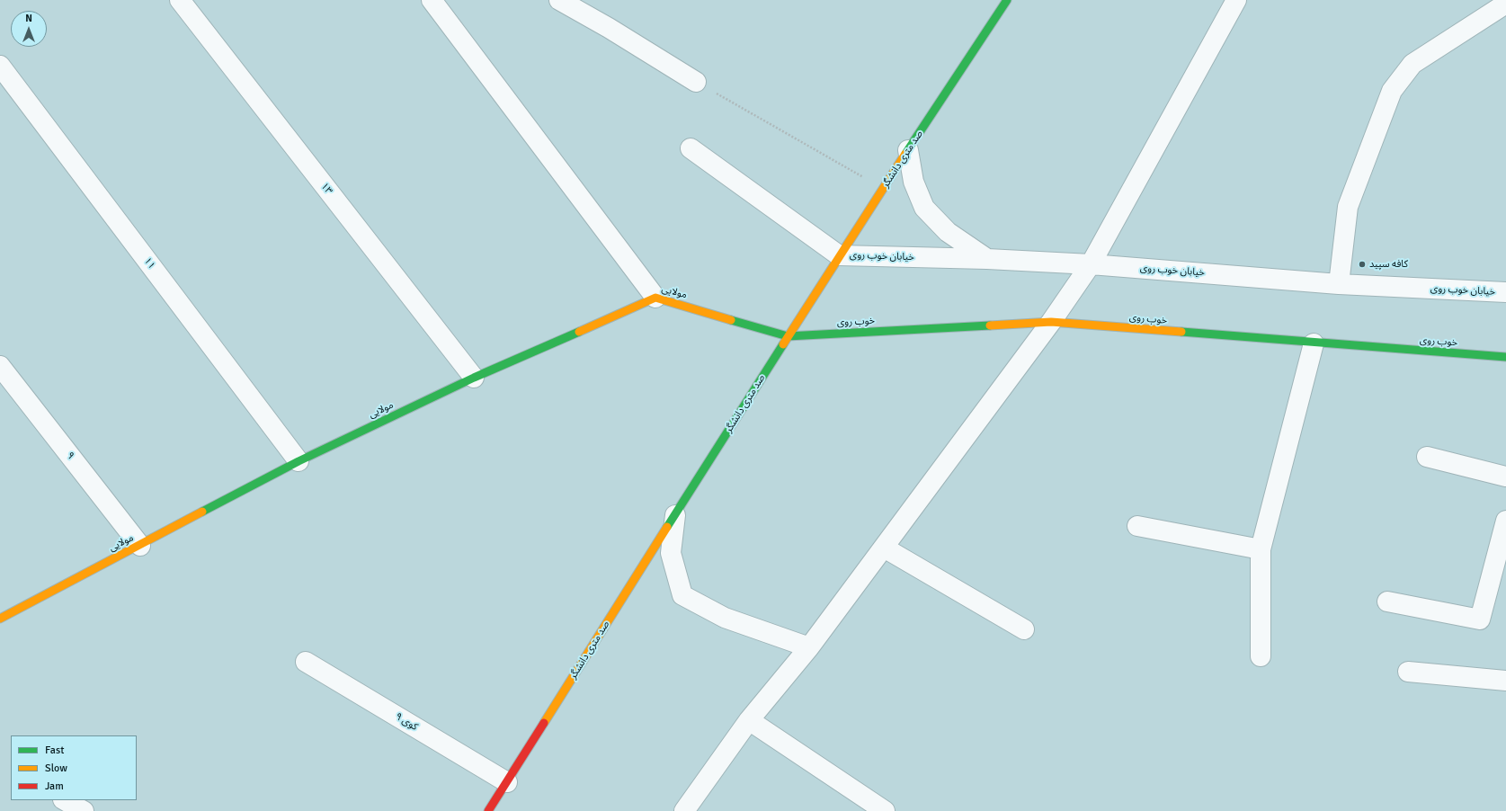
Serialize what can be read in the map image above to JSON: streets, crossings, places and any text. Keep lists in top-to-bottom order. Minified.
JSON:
{"streets":{"street":["صد متری دانشگر","۱۳","خیابان خوب روی","۱۱","مولایی","خوب روی","۹","کوی ۹"]},"crossings":[["صد متری دانشگر","خیابان خوب روی"],["صد متری دانشگر","مولایی"],["صد متری دانشگر","خوب روی"],["صد متری دانشگر","کوی ۹"],["۱۳","مولایی"],["۱۱","مولایی"],["مولایی","خوب روی"],["مولایی","۹"]],"places":["کافه سپید"],"legend":["Fast","Slow","Jam"],"north":"top"}
